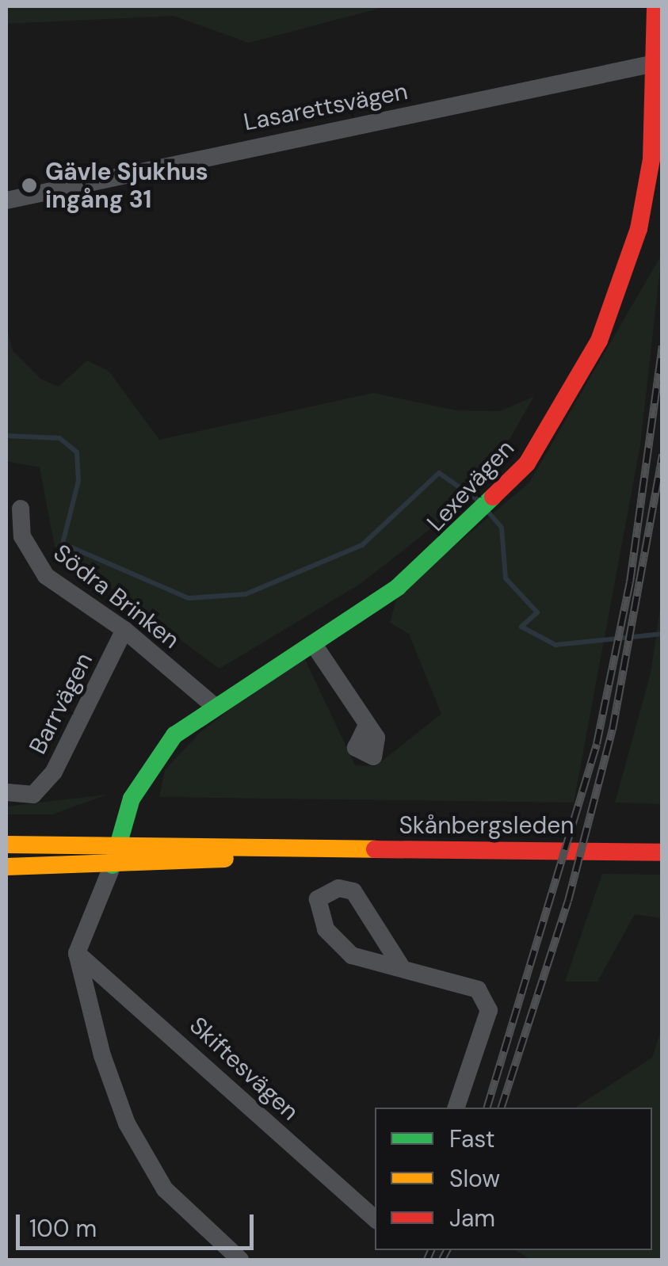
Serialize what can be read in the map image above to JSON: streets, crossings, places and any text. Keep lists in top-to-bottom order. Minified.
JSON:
{"streets":{"street":["Lasarettsvägen","Lexevägen","Södra Brinken","Barrvägen","Skånbergsleden","Skiftesvägen"]},"crossings":[["Lasarettsvägen","Lexevägen"],["Lexevägen","Södra Brinken"],["Lexevägen","Skånbergsleden"],["Södra Brinken","Barrvägen"]],"places":["Gävle Sjukhus ingång 31"],"legend":["Fast","Slow","Jam"],"scale_bar":"100 m"}
